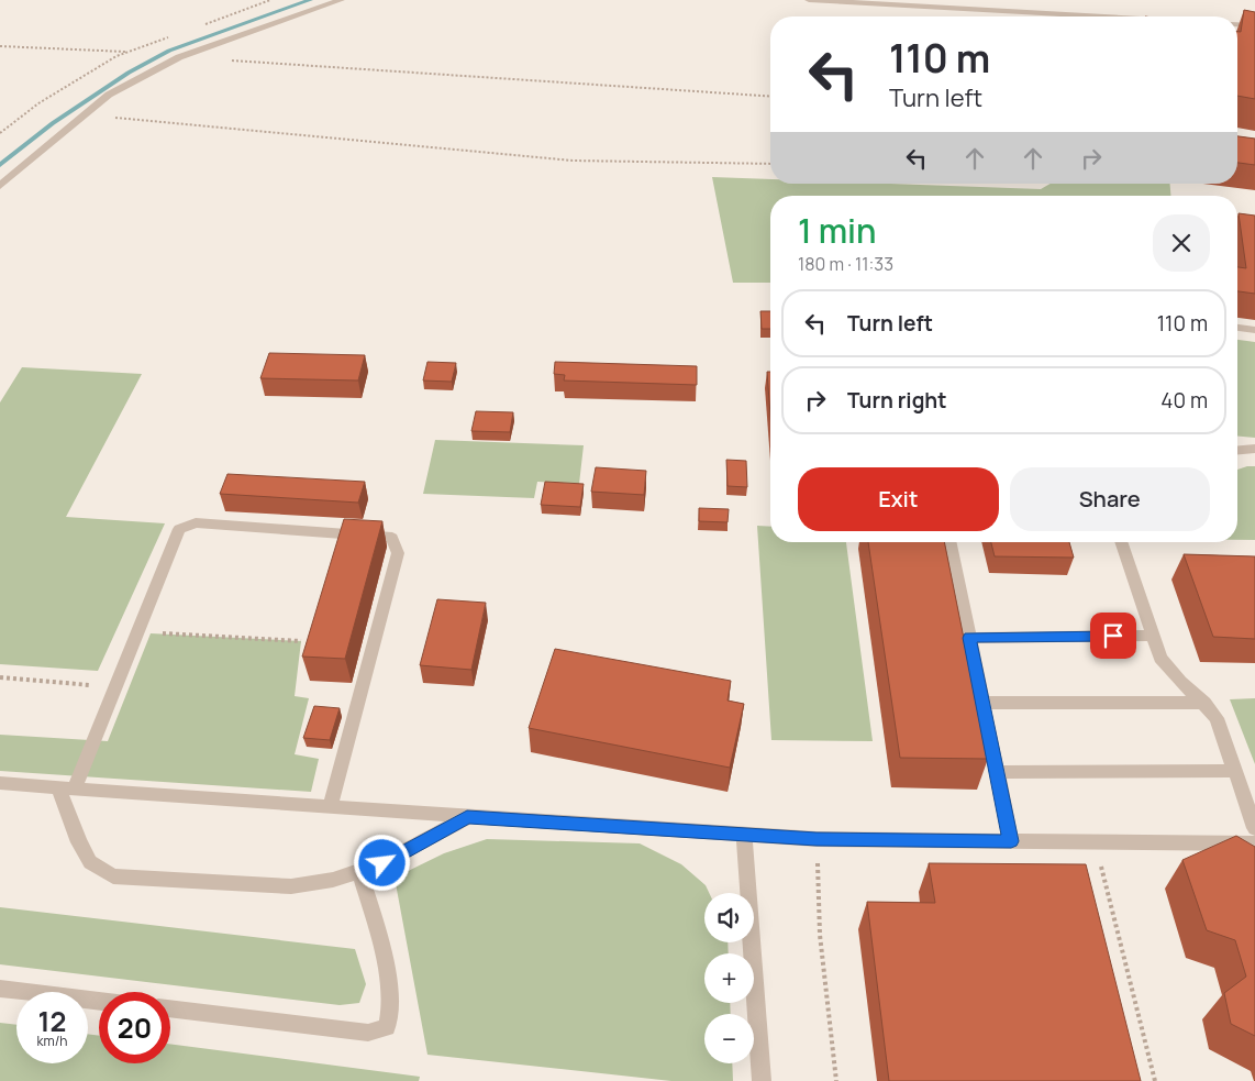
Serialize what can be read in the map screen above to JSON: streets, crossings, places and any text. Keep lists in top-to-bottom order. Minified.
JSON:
{"page":{"turn":["110 m","Turn left"],"heading":["1 min","180 m · 11:33"],"list":[{"name":"Turn left","value":"110 m"},{"name":"Turn right","value":"40 m"}],"buttons":["Exit","Share"],"map_buttons":["+","−"],"speed":"12 km/h","limit":"20"}}
